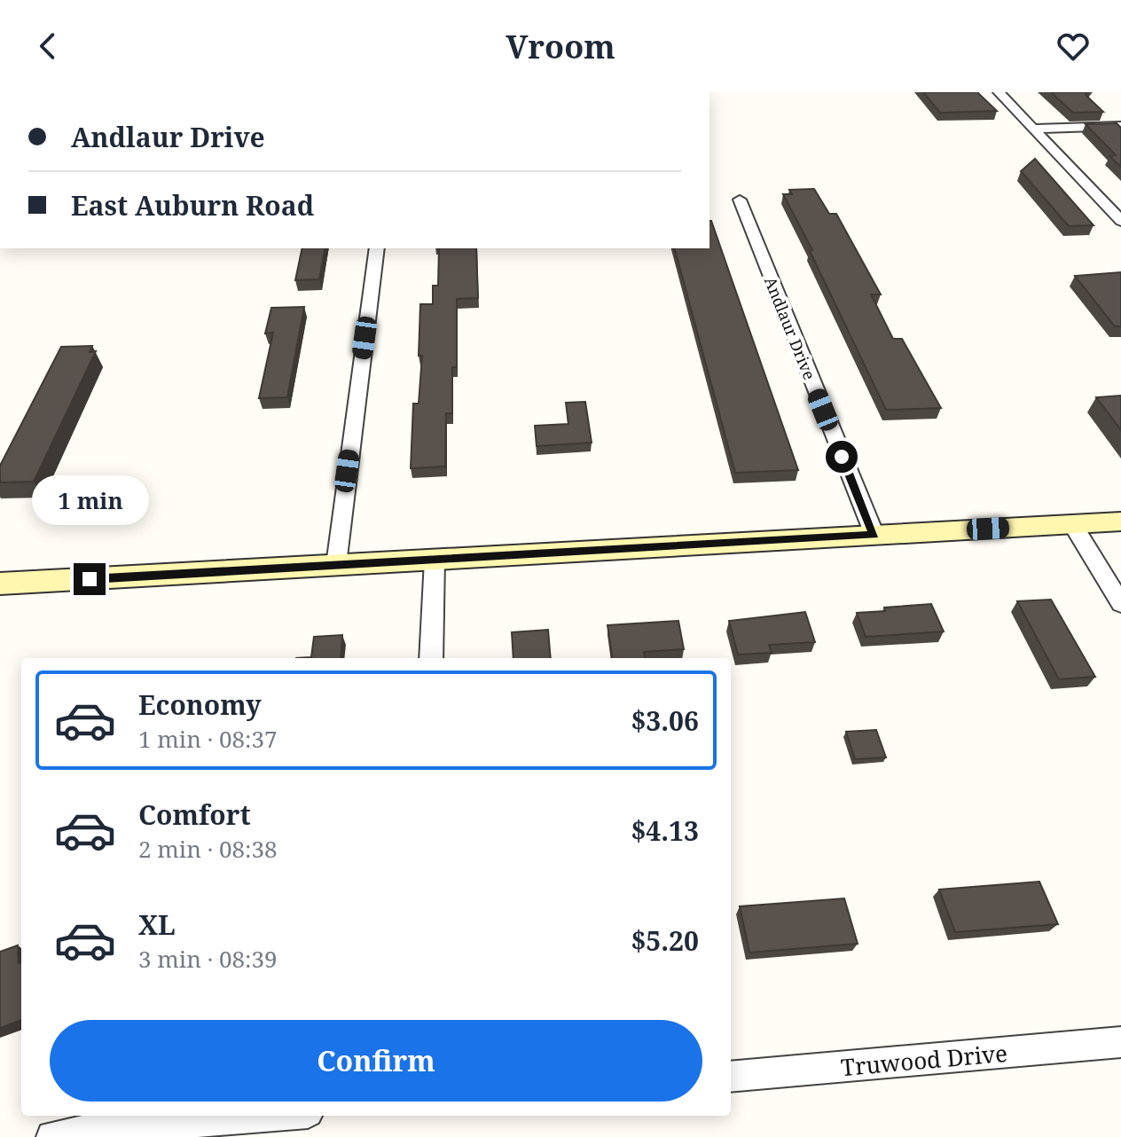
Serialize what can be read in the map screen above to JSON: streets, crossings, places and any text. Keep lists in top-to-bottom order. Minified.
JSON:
{"streets":{"street":["Andlaur Drive","Truwood Drive"]},"page":{"header":"Vroom","banner":["Andlaur Drive","East Auburn Road"],"bubble":"1 min","list":[{"name":"Economy","note":"1 min · 08:37","value":"$3.06"},{"name":"Comfort","note":"2 min · 08:38","value":"$4.13"},{"name":"XL","note":"3 min · 08:39","value":"$5.20"}],"buttons":"Confirm"}}
